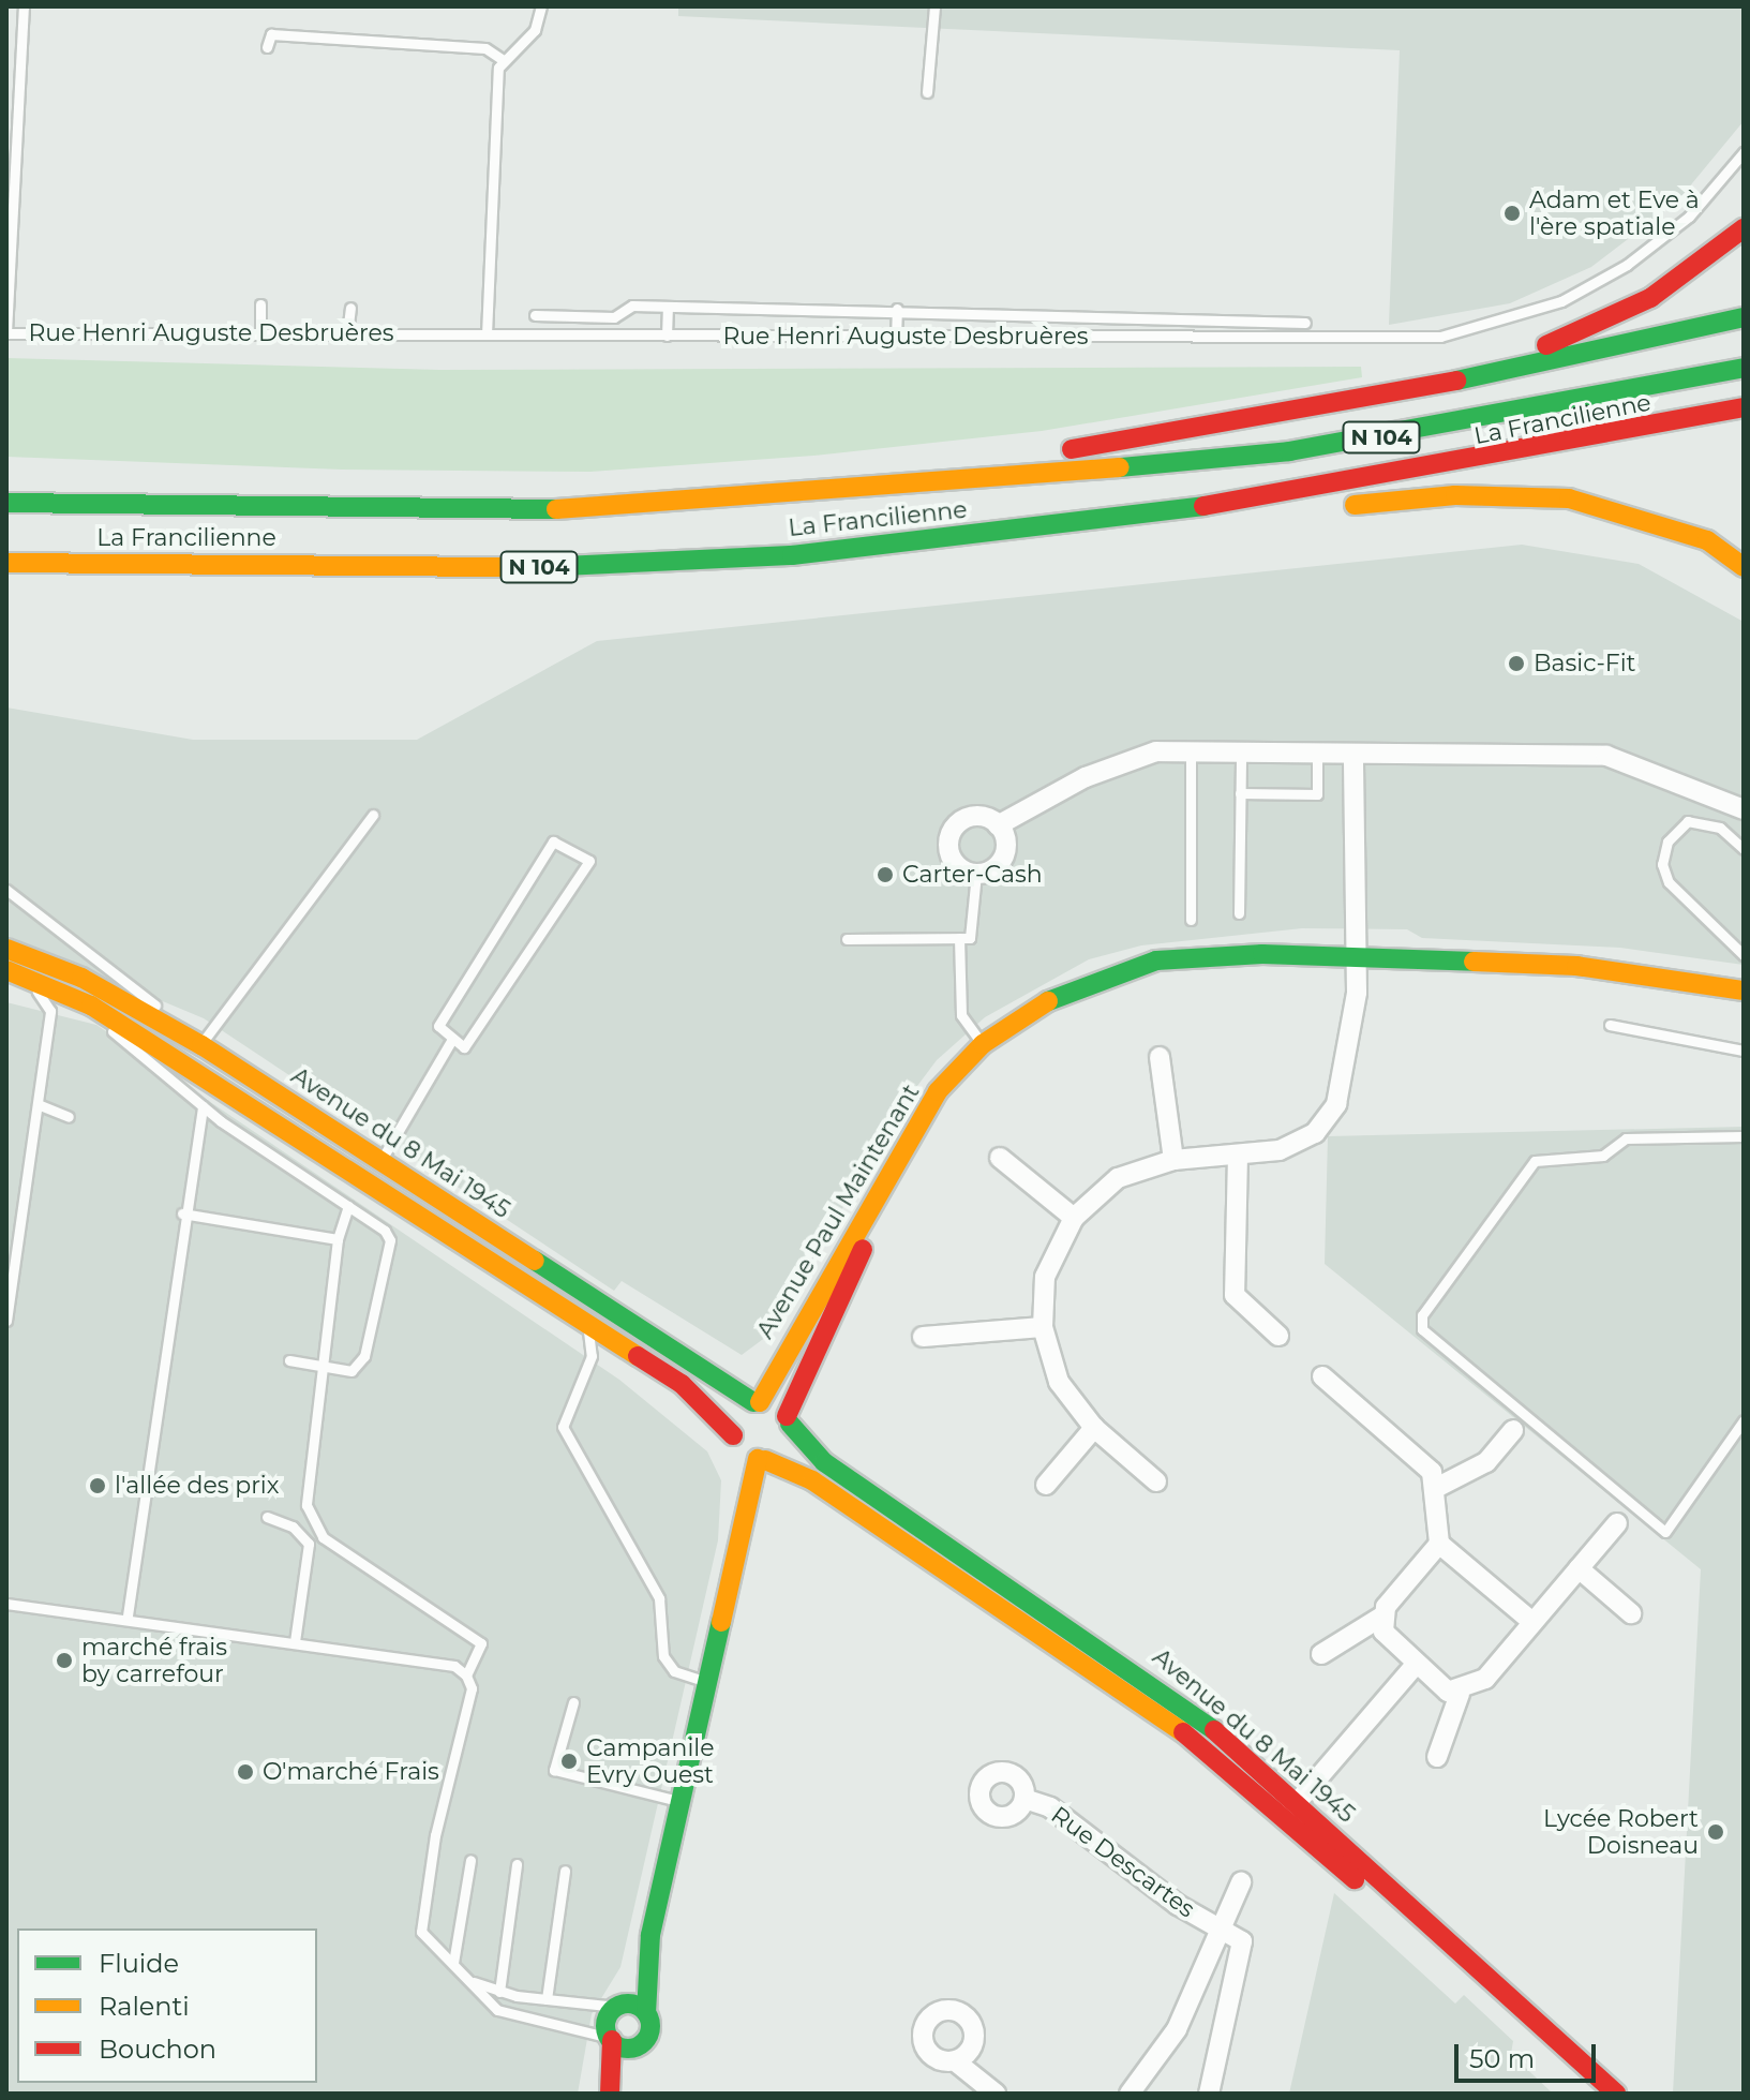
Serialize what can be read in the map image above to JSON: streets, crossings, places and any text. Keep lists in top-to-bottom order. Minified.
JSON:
{"streets":{"main road":["La Francilienne","N 104","Avenue du 8 Mai 1945","Avenue Paul Maintenant"],"street":["Rue Descartes"],"lane":["Rue Henri Auguste Desbruères"]},"crossings":[["Avenue du 8 Mai 1945","Avenue Paul Maintenant"]],"places":["Adam et Eve à l'ère spatiale","Basic-Fit","Carter-Cash","l'allée des prix","marché frais by carrefour","Campanile Evry Ouest","O'marché Frais","Lycée Robert Doisneau"],"legend":["Fluide","Ralenti","Bouchon"],"scale_bar":"50 m"}
